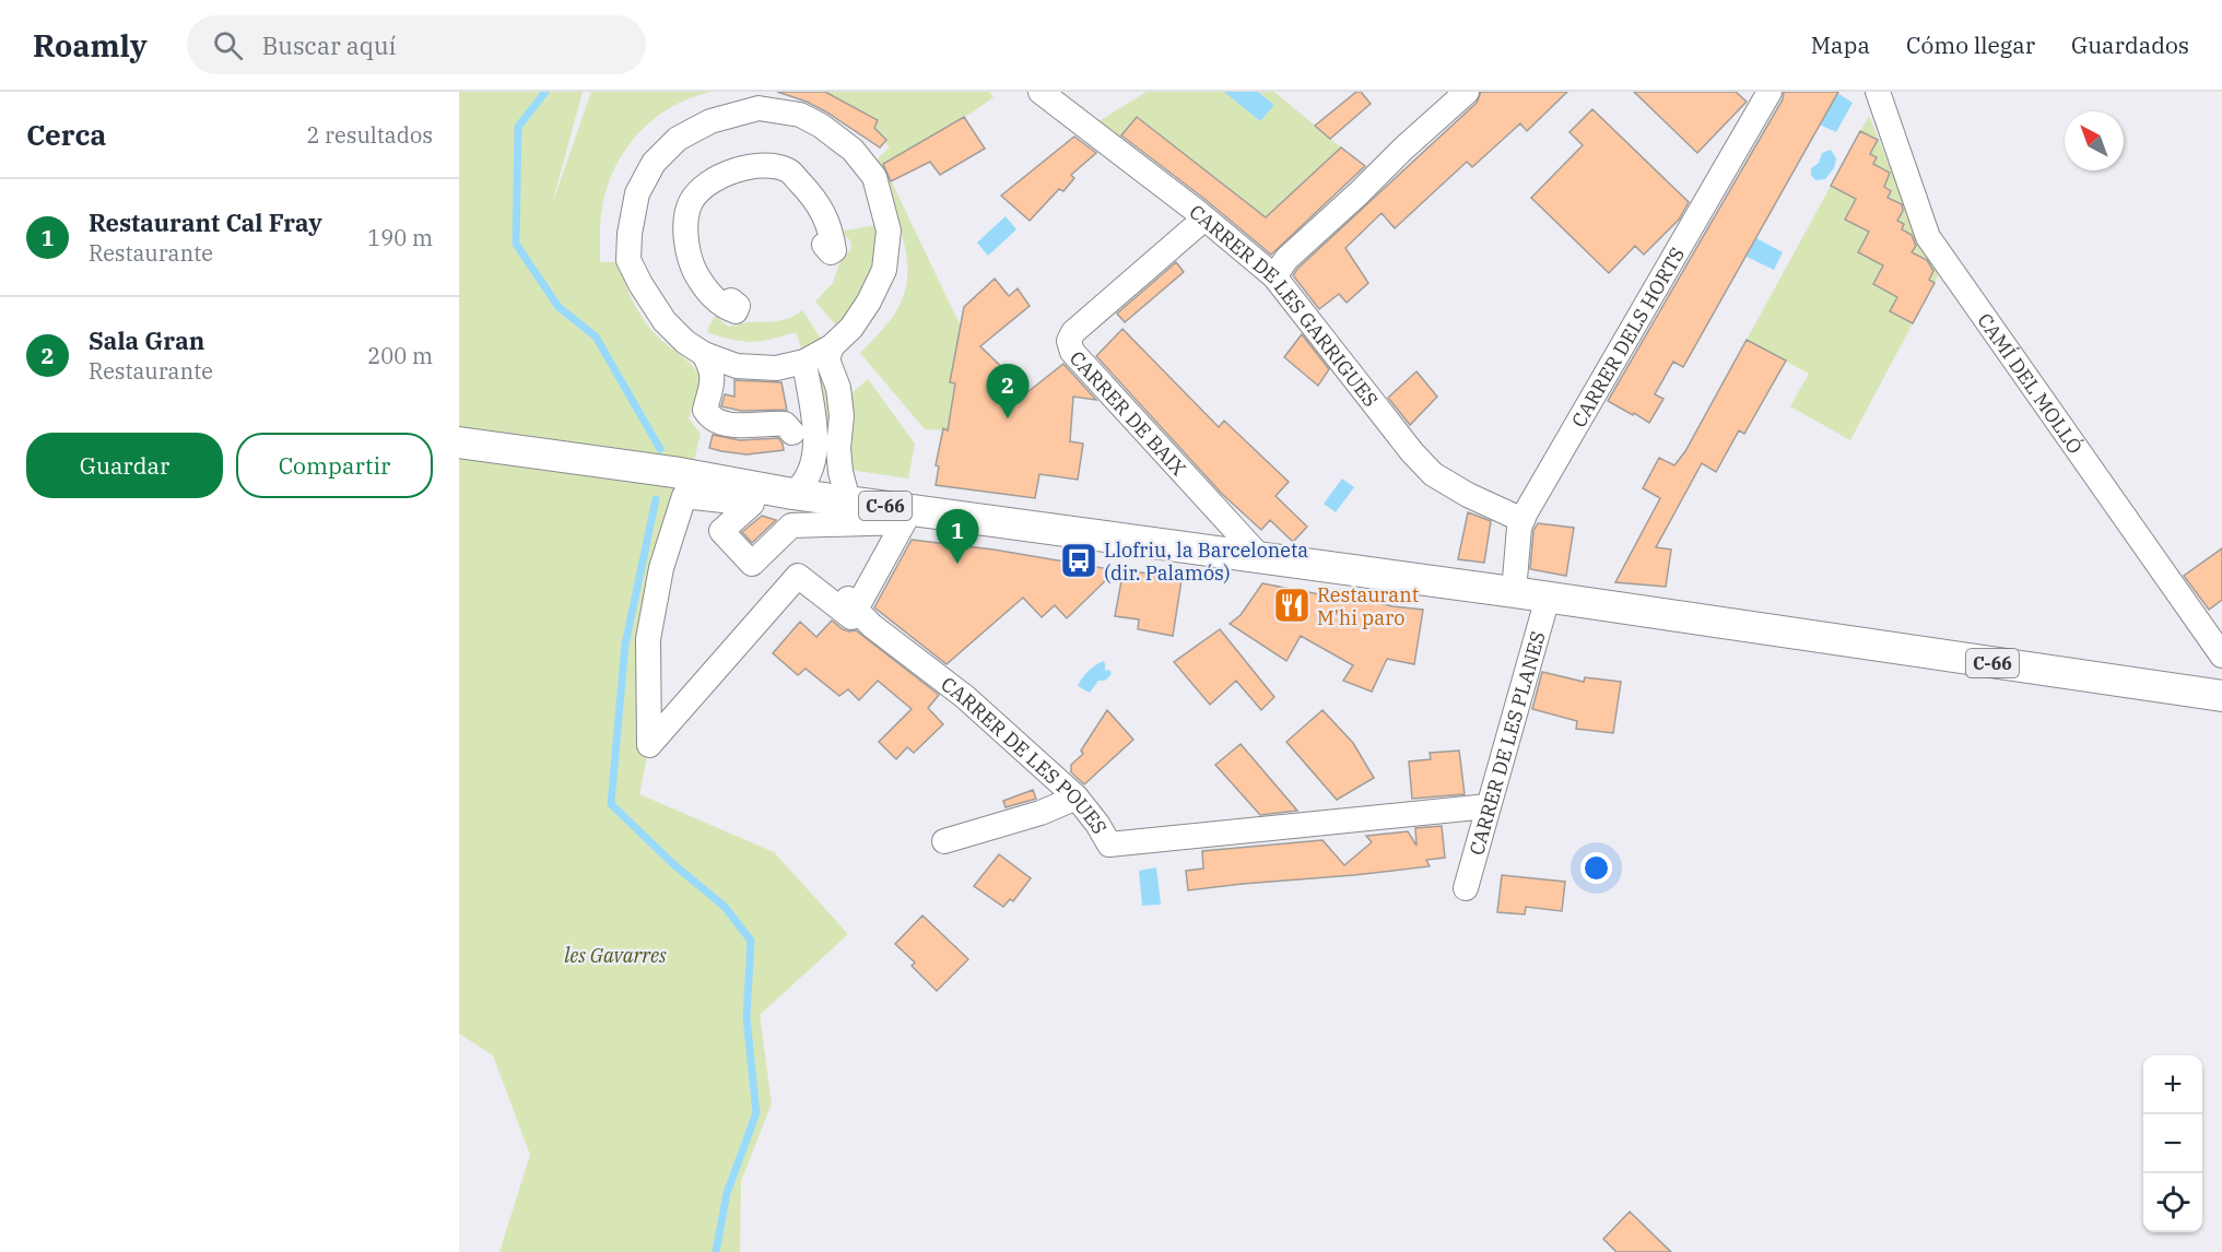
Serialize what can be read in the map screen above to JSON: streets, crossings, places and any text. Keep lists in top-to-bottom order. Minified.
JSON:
{"streets":{"main road":["C-66"],"street":["CARRER DE LES GARRIGUES","CARRER DELS HORTS","CAMÍ DEL MOLLÓ","CARRER DE BAIX","CARRER DE LES PLANES","CARRER DE LES POUES"]},"crossings":[["CARRER DE LES GARRIGUES","CARRER DELS HORTS"],["CARRER DE LES GARRIGUES","CARRER DE BAIX"],["CARRER DELS HORTS","C-66"],["CARRER DE BAIX","C-66"],["C-66","CARRER DE LES PLANES"],["CARRER DE LES PLANES","CARRER DE LES POUES"]],"parks":["les Gavarres"],"places":{"bus stop":["Llofriu, la Barceloneta (dir. Palamós)"],"restaurant":["Restaurant M'hi paro"]},"north":"top left","page":{"header":"Roamly","search":"Buscar aquí","nav":["Mapa","Cómo llegar","Guardados"],"heading":["Cerca","2 resultados"],"list":[{"mark":"1","name":"Restaurant Cal Fray","note":"Restaurante","value":"190 m"},{"mark":"2","name":"Sala Gran","note":"Restaurante","value":"200 m"}],"pins":["2","1"],"buttons":["Guardar","Compartir"],"map_buttons":["+","−"]}}
